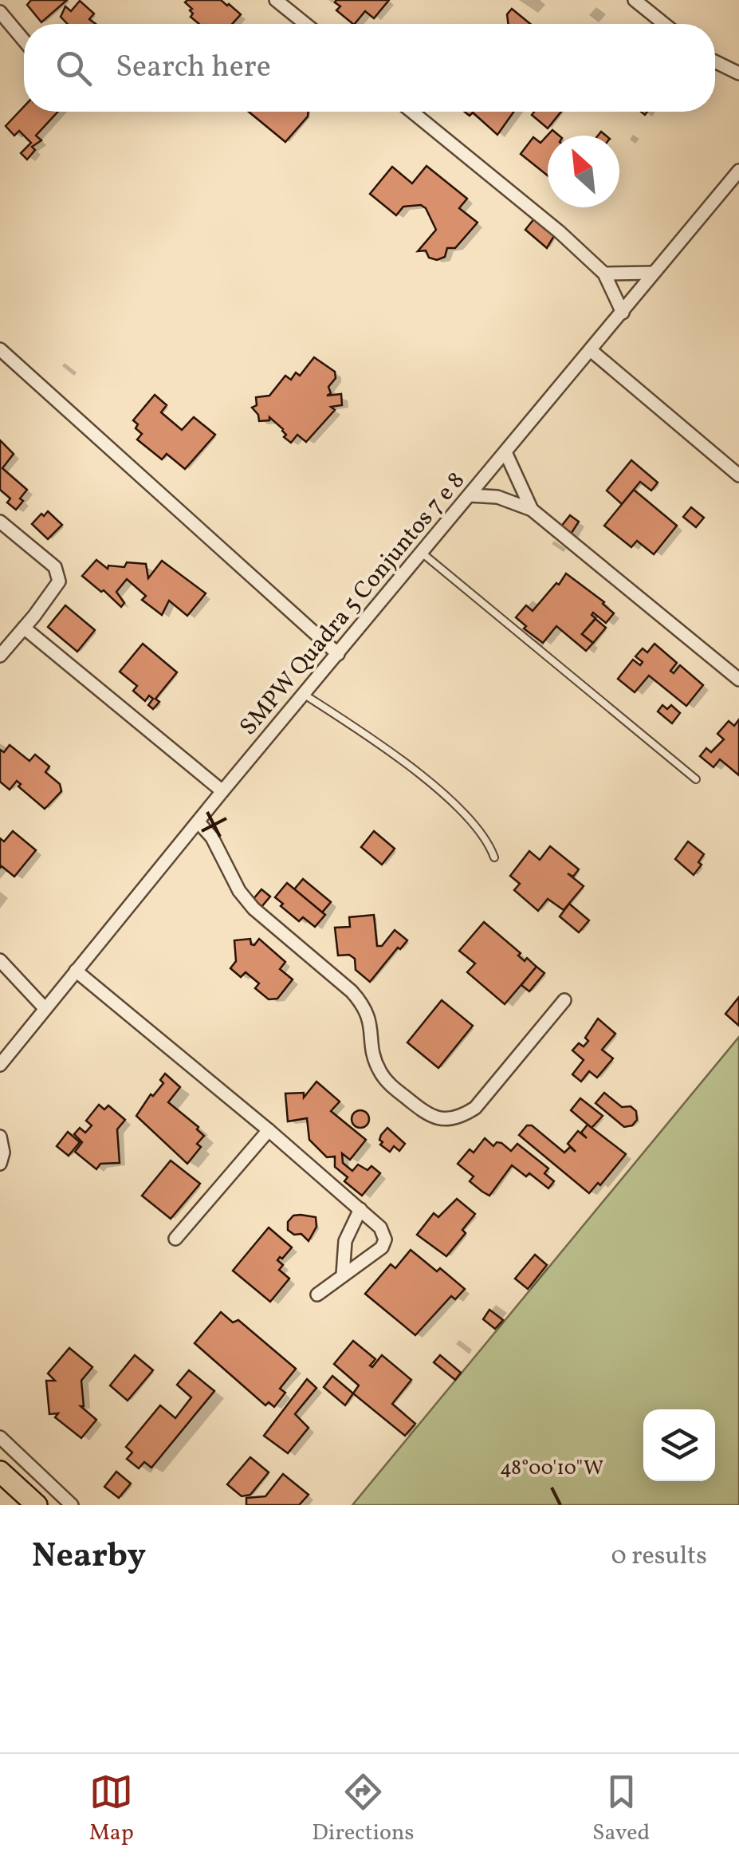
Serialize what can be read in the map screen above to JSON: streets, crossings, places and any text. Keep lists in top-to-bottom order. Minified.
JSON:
{"streets":{"street":["SMPW Quadra 5 Conjuntos 7 e 8"]},"north":"top left","page":{"search":"Search here","heading":["Nearby","0 results"],"nav":["Map","Directions","Saved"]},"coordinates":["48°00'10\"W"]}
